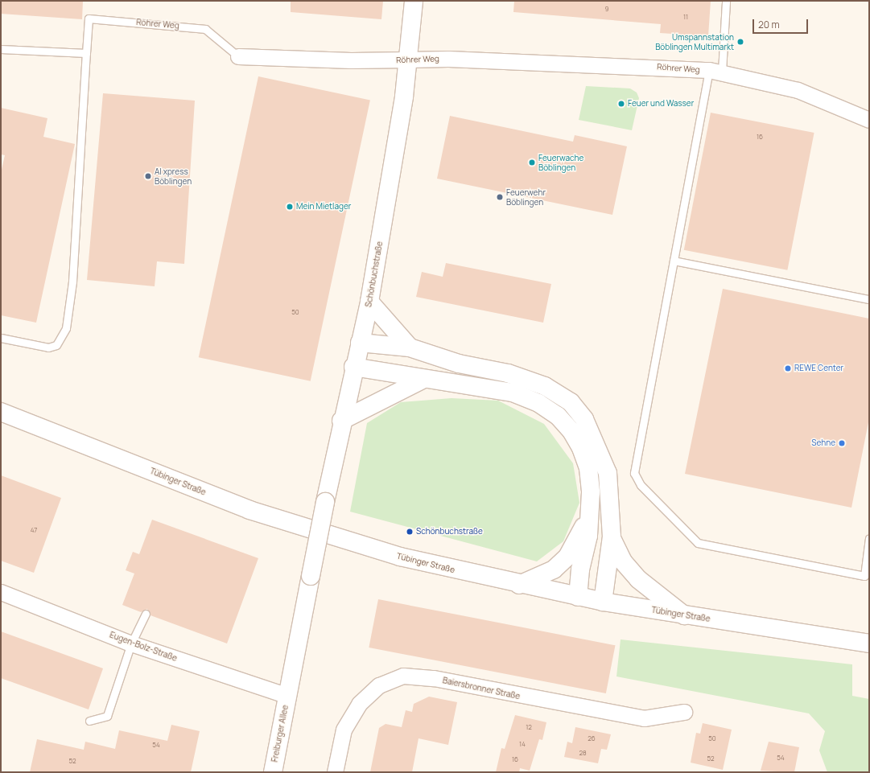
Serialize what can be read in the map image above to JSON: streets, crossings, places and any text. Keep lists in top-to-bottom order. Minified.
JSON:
{"streets":{"main road":["Schönbuchstraße","Tübinger Straße","Freiburger Allee"],"street":["Röhrer Weg","Eugen-Bolz-Straße","Baiersbronner Straße"]},"crossings":[["Röhrer Weg","Schönbuchstraße"],["Schönbuchstraße","Eugen-Bolz-Straße"],["Schönbuchstraße","Freiburger Allee"],["Eugen-Bolz-Straße","Freiburger Allee"]],"places":["Umspannstation Böblingen Multimarkt","Feuer und Wasser","Feuerwache Böblingen","AI xpress Böblingen","Feuerwehr Böblingen","Mein Mietlager","REWE Center","Sehne","Schönbuchstraße"],"house_numbers":["9","11","16","50","47","12","26","50","14","54","28","54","52","16","52"],"scale_bar":"20 m"}
